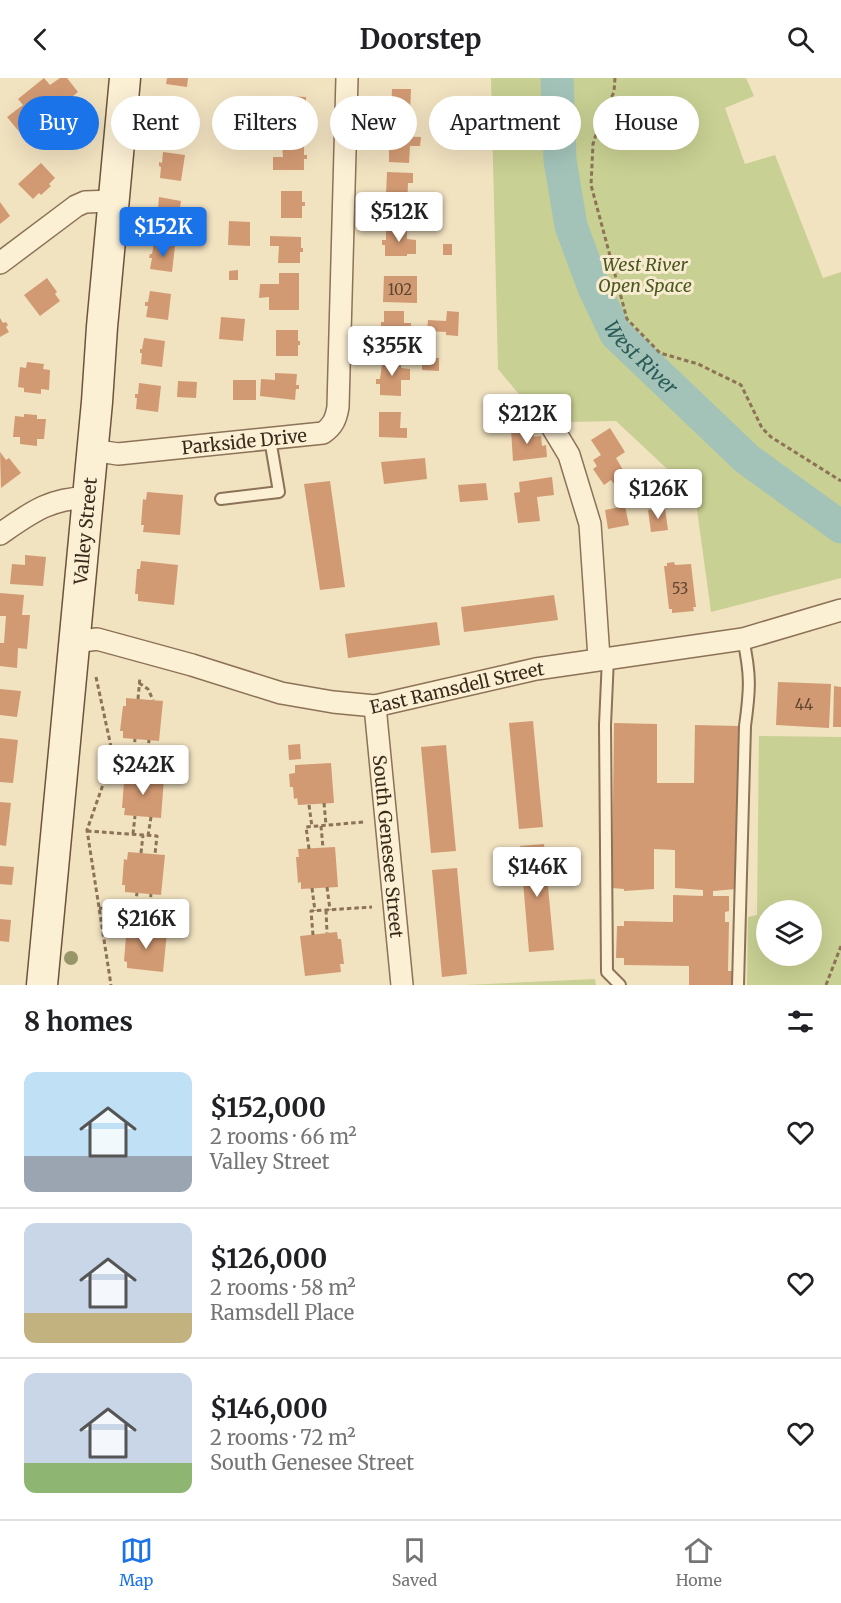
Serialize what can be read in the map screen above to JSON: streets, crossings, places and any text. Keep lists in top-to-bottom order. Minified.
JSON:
{"streets":{"street":["Parkside Drive","Valley Street","East Ramsdell Street","South Genesee Street"]},"crossings":[["Parkside Drive","Valley Street"],["Valley Street","East Ramsdell Street"],["East Ramsdell Street","South Genesee Street"]],"water":["West River"],"parks":["West River Open Space"],"house_numbers":["102","53","44"],"page":{"header":"Doorstep","chip":["Buy","Rent","Filters","New","Apartment","House"],"price":["$512K","$152K","$355K","$212K","$126K","$242K","$146K","$216K"],"heading":"8 homes","list":[{"name":"$152,000","note":"2 rooms · 66 m² · Valley Street"},{"name":"$126,000","note":"2 rooms · 58 m² · Ramsdell Place"},{"name":"$146,000","note":"2 rooms · 72 m² · South Genesee Street"}],"tabs":["Map","Saved","Home"]}}
